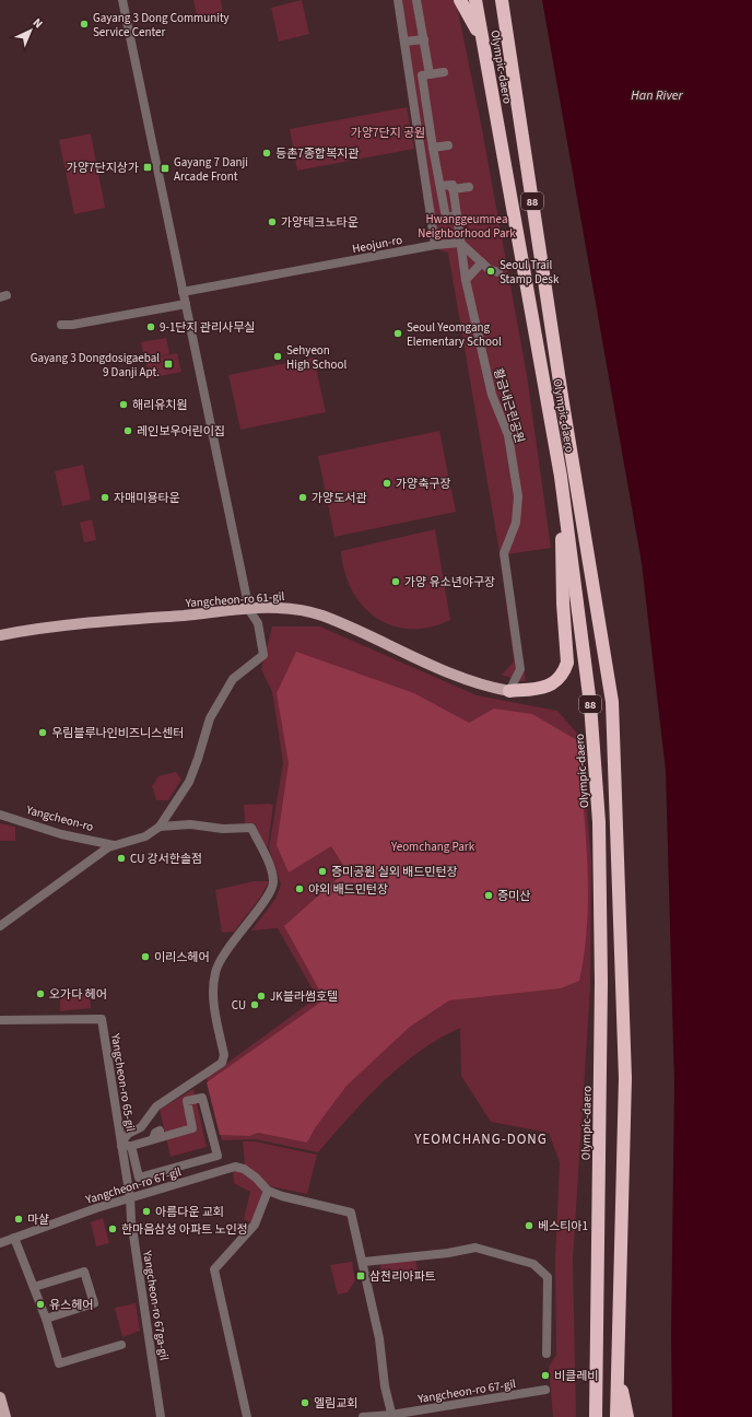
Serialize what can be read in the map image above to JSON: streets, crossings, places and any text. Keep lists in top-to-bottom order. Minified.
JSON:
{"streets":{"highway":["Olympic-daero","88"],"main road":["Yangcheon-ro 61-gil"],"street":["Heojun-ro","황금내근린공원","Yangcheon-ro","Yangcheon-ro 65-gil","Yangcheon-ro 67-gil","Yangcheon-ro 67ga-gil"]},"crossings":[["황금내근린공원","Yangcheon-ro 61-gil"],["Yangcheon-ro 65-gil","Yangcheon-ro 67-gil"],["Yangcheon-ro 65-gil","Yangcheon-ro 67ga-gil"],["Yangcheon-ro 67-gil","Yangcheon-ro 67ga-gil"]],"districts":["YEOMCHANG-DONG"],"water":["Han River"],"parks":["가양7단지 공원","Hwanggeumnea Neighborhood Park","Yeomchang Park"],"places":{"other":["Gayang 3 Dong Community Service Center","등촌7종합복지관","가양테크노타운","Seoul Trail Stamp Desk","9-1단지 관리사무실","Seoul Yeomgang Elementary School","Sehyeon High School","해리유치원","레인보우어린이집","가양축구장","자매미용타운","가양도서관","가양 유소년야구장","우림블루나인비즈니스센터","CU 강서한솔점","증미공원 실외 배드민턴장","야외 배드민턴장","증미산","이리스헤어","오가다 헤어","JK블라썸호텔","CU","아름다운 교회","마샬","베스티아1","한마음삼성 아파트 노인정","유스헤어","비클레비","엘림교회"],"transit":["가양7단지상가","Gayang 7 Danji Arcade Front","Gayang 3 Dongdosigaebal 9 Danji Apt.","삼천리아파트"]},"north":"top right"}
